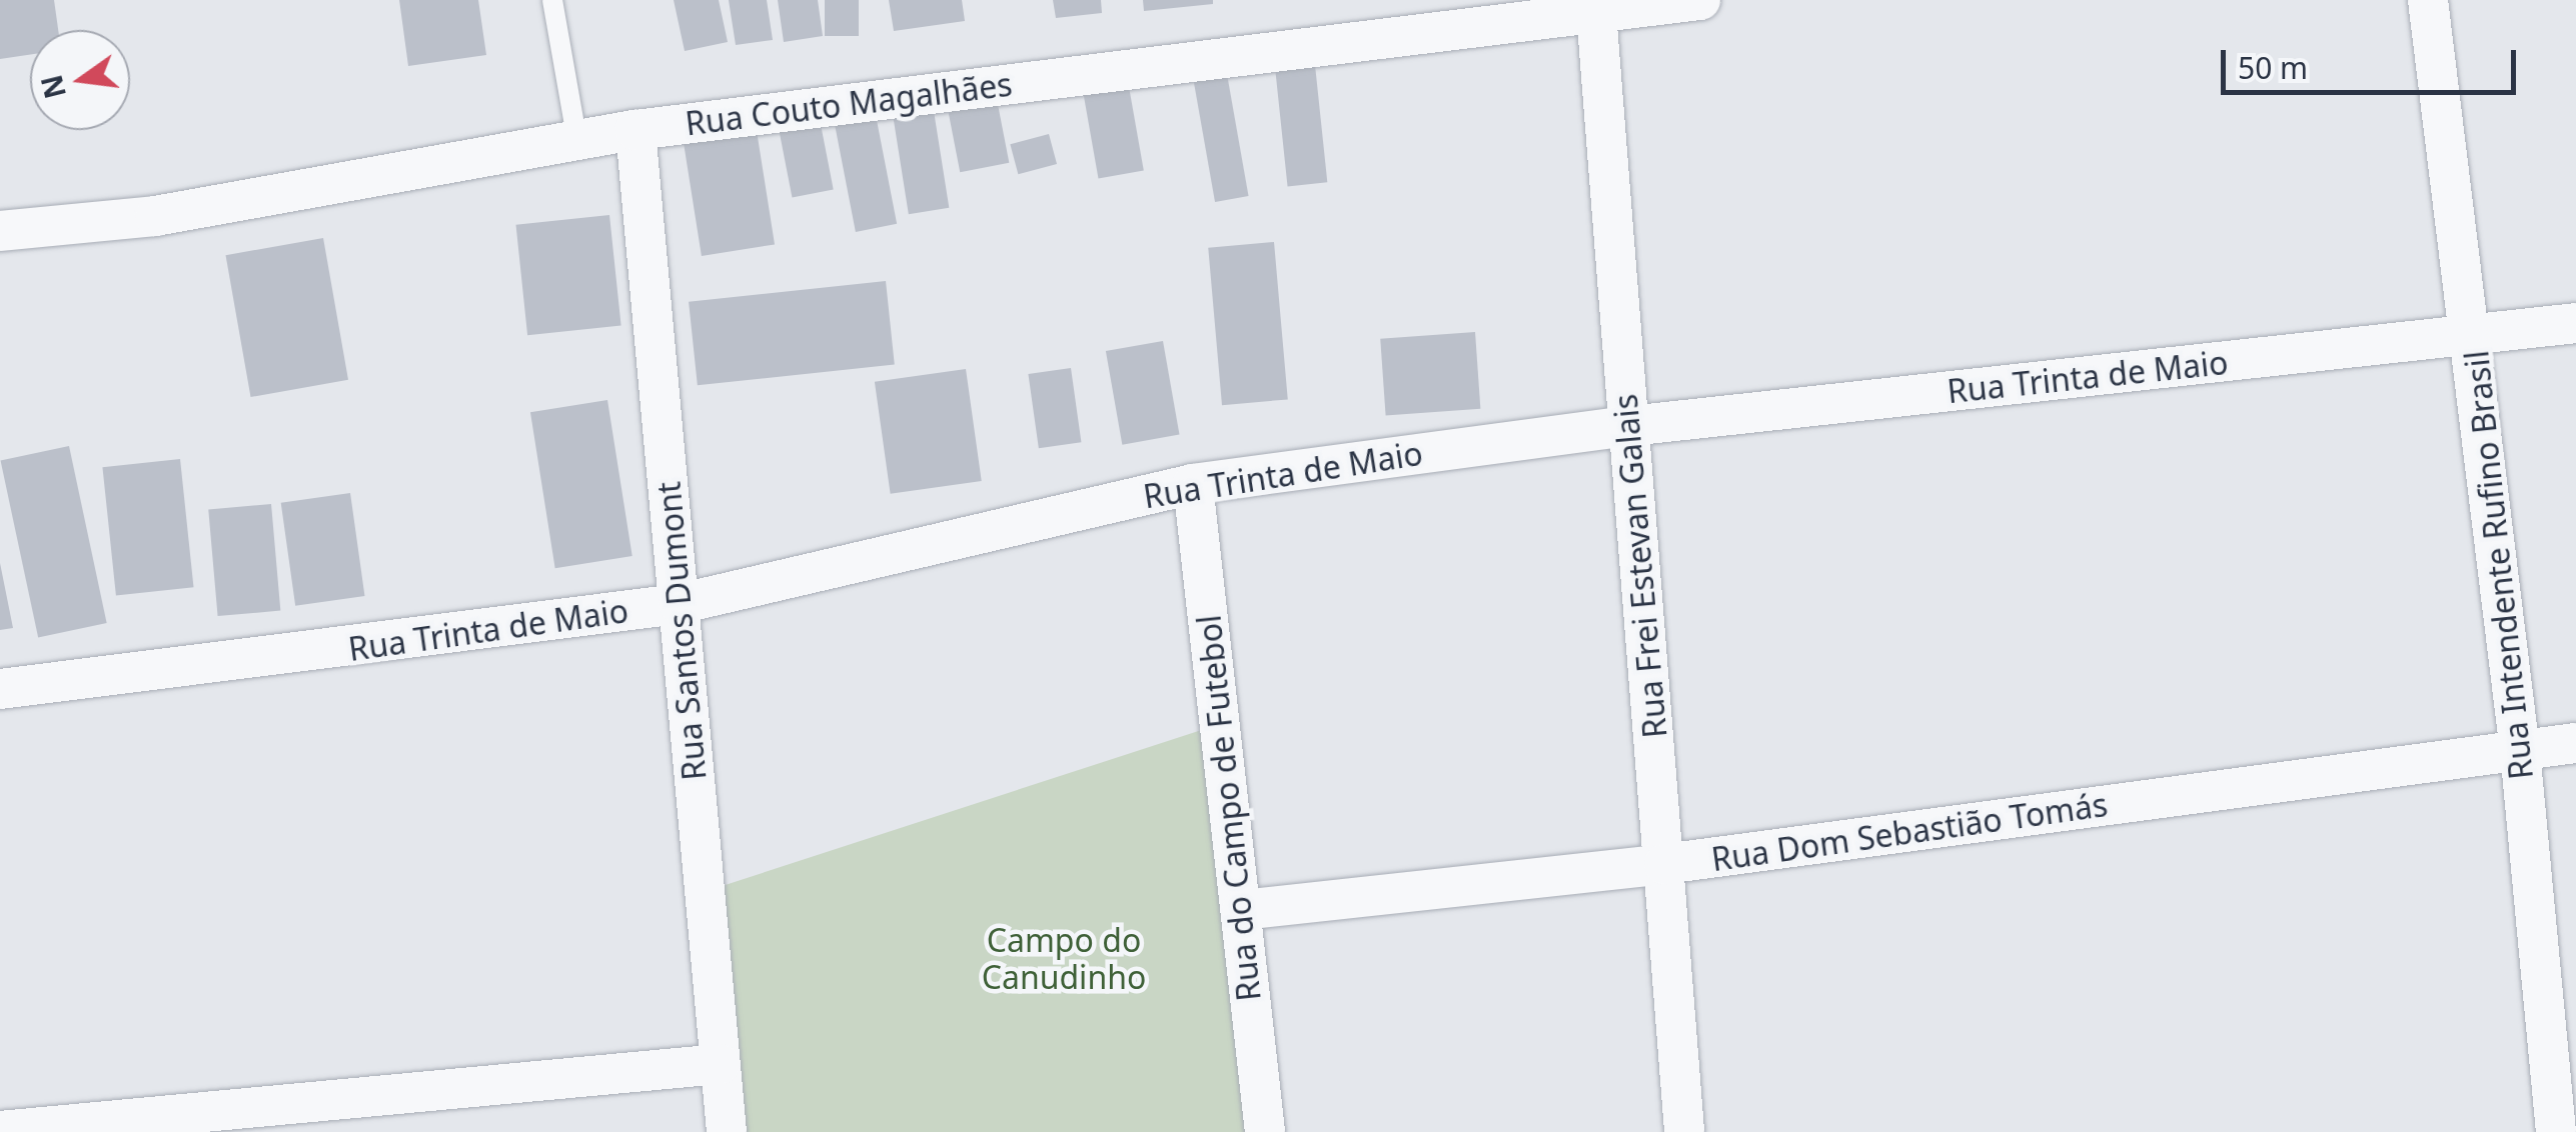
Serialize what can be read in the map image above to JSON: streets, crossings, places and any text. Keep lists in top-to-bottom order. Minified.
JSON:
{"streets":{"street":["Rua Couto Magalhães","Rua Trinta de Maio","Rua Intendente Rufino Brasil","Rua Frei Estevan Galais","Rua Santos Dumont","Rua do Campo de Futebol","Rua Dom Sebastião Tomás"]},"crossings":[["Rua Couto Magalhães","Rua Frei Estevan Galais"],["Rua Couto Magalhães","Rua Santos Dumont"],["Rua Trinta de Maio","Rua Intendente Rufino Brasil"],["Rua Trinta de Maio","Rua Frei Estevan Galais"],["Rua Trinta de Maio","Rua Santos Dumont"],["Rua Trinta de Maio","Rua do Campo de Futebol"],["Rua Intendente Rufino Brasil","Rua Dom Sebastião Tomás"],["Rua Frei Estevan Galais","Rua Dom Sebastião Tomás"],["Rua do Campo de Futebol","Rua Dom Sebastião Tomás"]],"parks":["Campo do Canudinho"],"scale_bar":"50 m","north":"left"}
